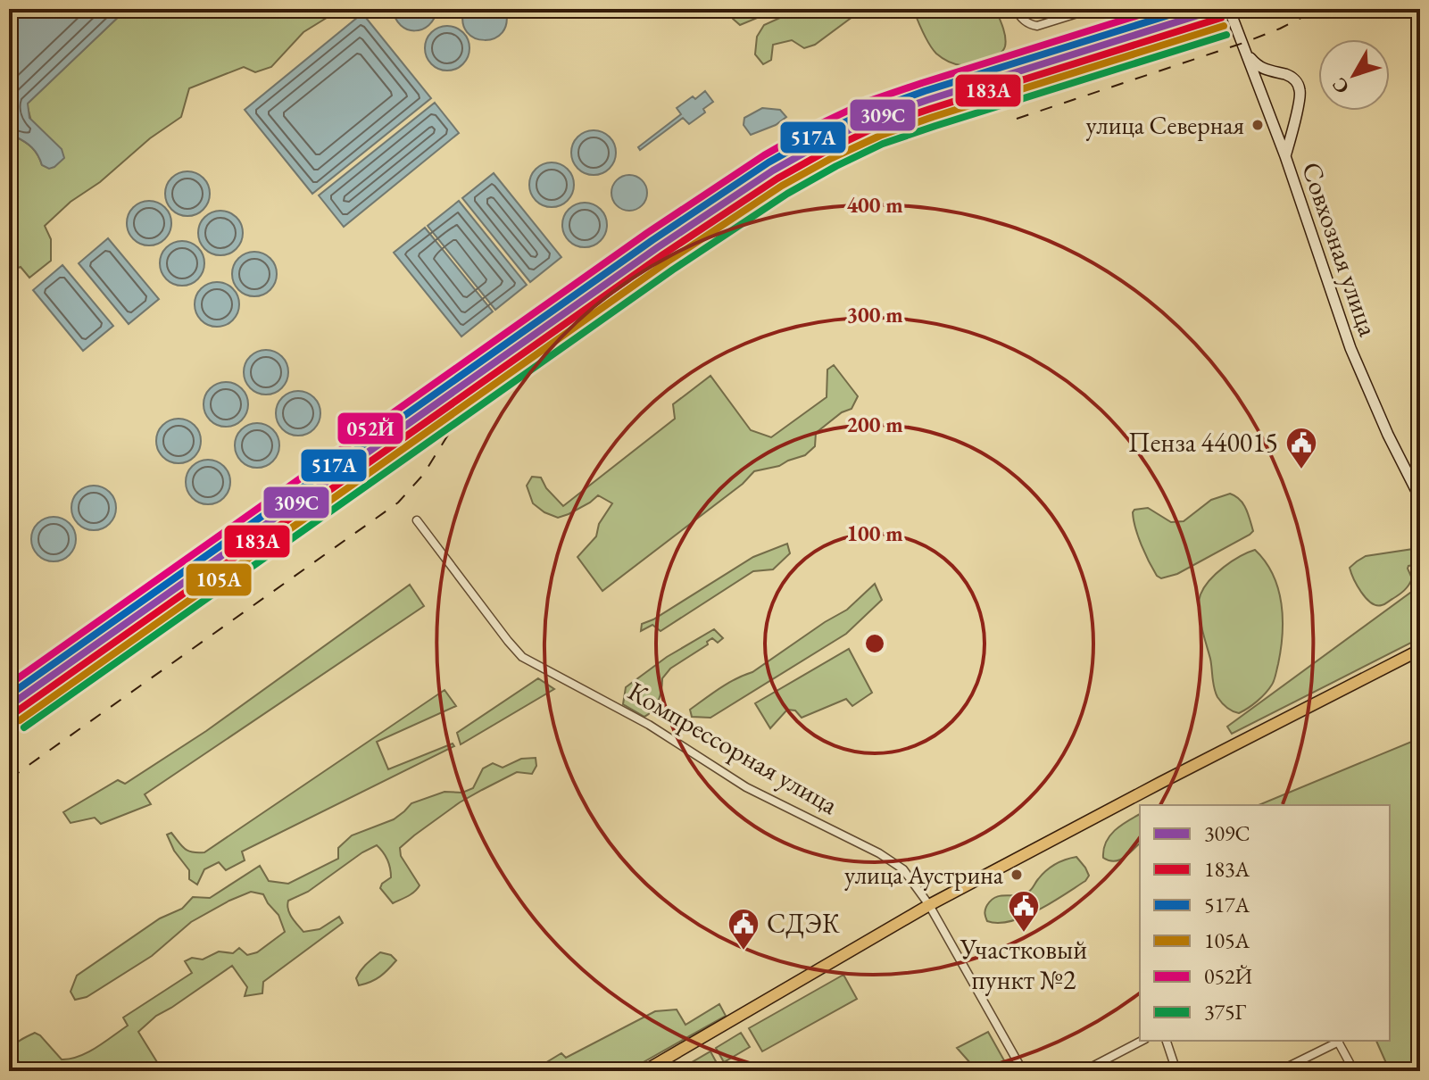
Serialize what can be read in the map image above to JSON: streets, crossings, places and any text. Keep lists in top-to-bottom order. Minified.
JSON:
{"streets":{"main road":["Совхозная улица"],"street":["Компрессорная улица"]},"places":{"other":["улица Северная","улица Аустрина"],"public building":["Пенза 440015","Участковый пункт №2","СДЭК"]},"lines":["transit line 309С","transit line 517А","transit line 052Й","transit line 183А","transit line 105А","transit line 375Г"],"legend":["309С","183А","517А","105А","052Й","375Г"],"north":"bottom left","rings":["400 m","300 m","200 m","100 m"]}
